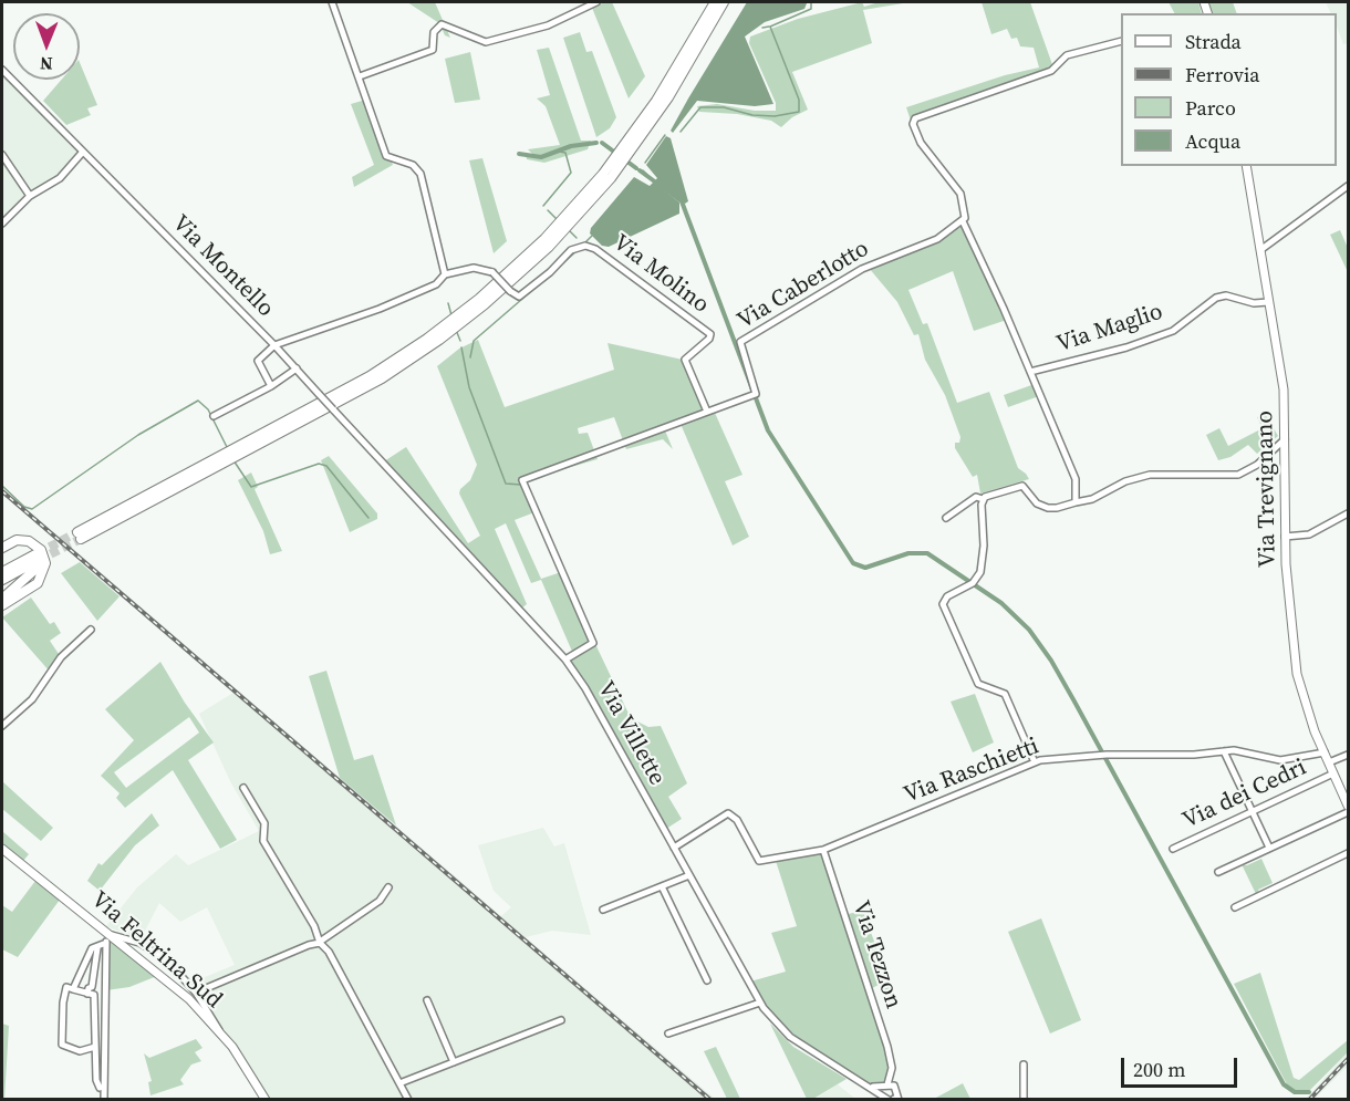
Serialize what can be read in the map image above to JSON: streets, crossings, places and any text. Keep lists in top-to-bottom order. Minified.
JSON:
{"streets":{"main road":["Via Trevignano","Via Feltrina Sud"],"street":["Via Montello","Via Molino","Via Caberlotto","Via Maglio","Via Villette","Via Raschietti","Via dei Cedri","Via Tezzon"]},"crossings":[["Via Montello","Via Molino"],["Via Montello","Via Villette"],["Via Molino","Via Caberlotto"],["Via Caberlotto","Via Maglio"],["Via Caberlotto","Via Villette"],["Via Maglio","Via Trevignano"],["Via Trevignano","Via Raschietti"],["Via Trevignano","Via dei Cedri"],["Via Villette","Via Raschietti"],["Via Villette","Via Tezzon"],["Via Raschietti","Via Tezzon"]],"legend":["Strada","Ferrovia","Parco","Acqua"],"scale_bar":"200 m","north":"bottom"}
